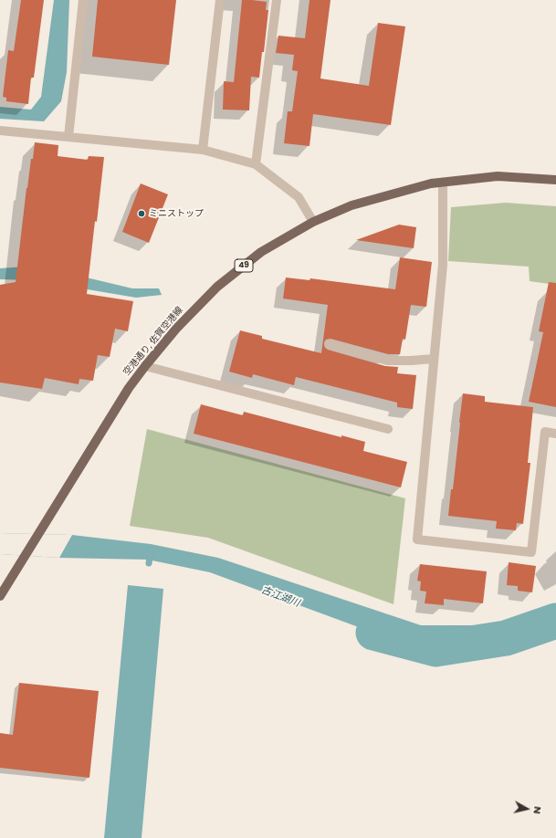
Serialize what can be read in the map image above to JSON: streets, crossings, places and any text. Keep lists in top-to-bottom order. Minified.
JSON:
{"streets":{"main road":["49","空港通り, 佐賀空港線"]},"water":["古江湖川"],"places":["ミニストップ"],"north":"right"}
